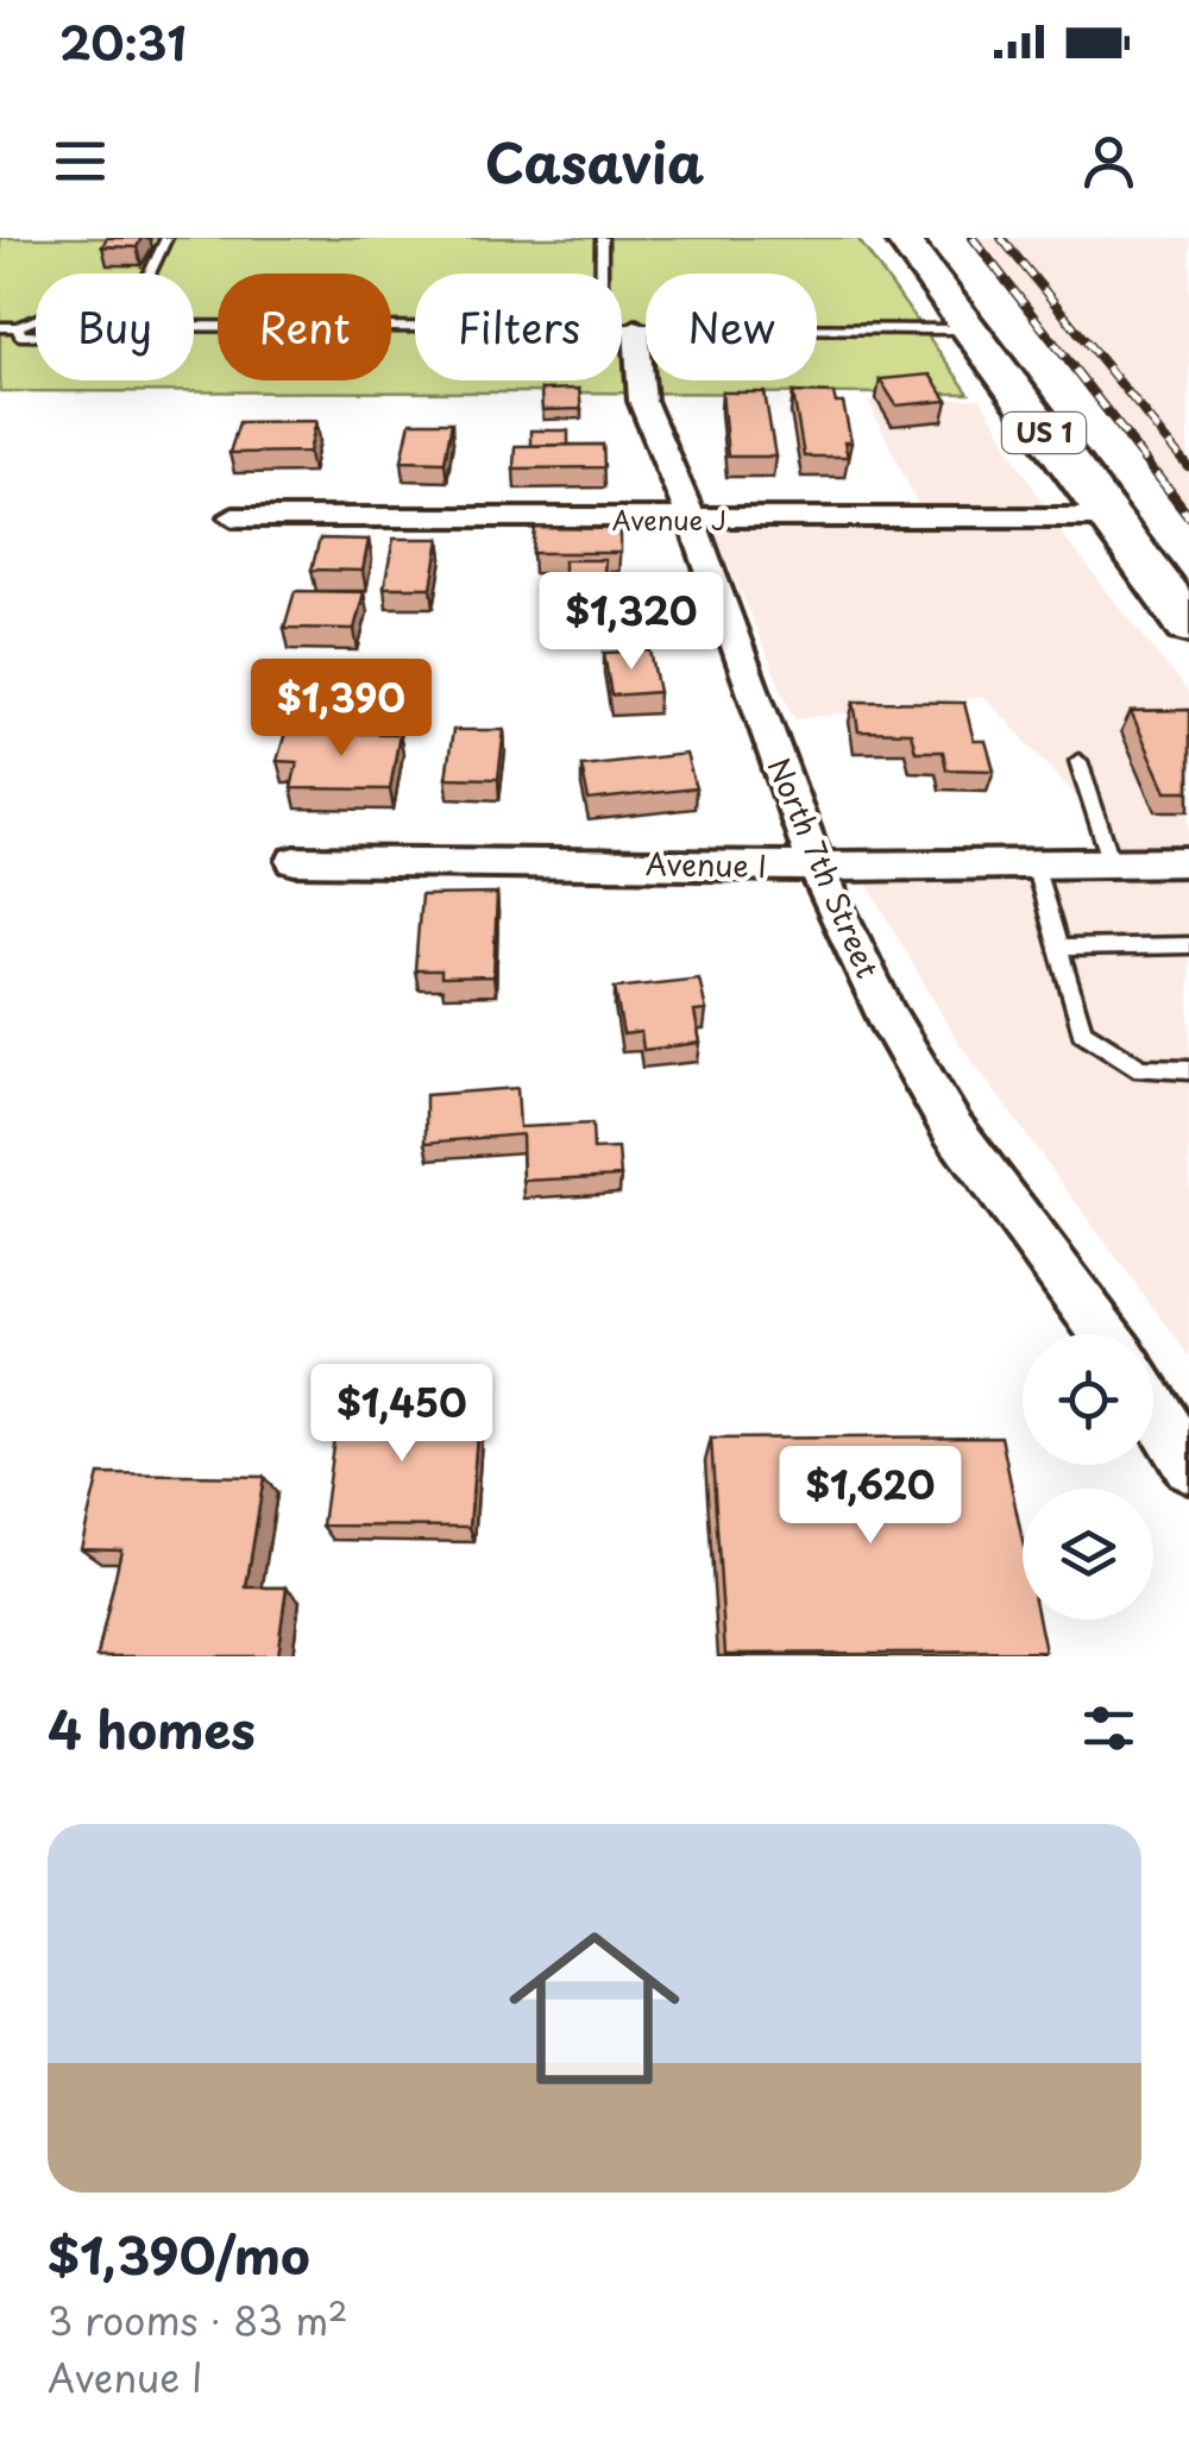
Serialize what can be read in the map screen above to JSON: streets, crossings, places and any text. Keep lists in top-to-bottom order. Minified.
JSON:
{"streets":{"main road":["US 1"],"street":["Avenue J","Avenue I","North 7th Street"]},"crossings":[["US 1","Avenue J"],["Avenue J","North 7th Street"],["Avenue I","North 7th Street"]],"page":{"status":"20:31","header":"Casavia","chip":["Buy","Rent","Filters","New"],"price":["$1,320","$1,390","$1,450","$1,620"],"heading":"4 homes","list":[{"name":"$1,390/mo","note":"3 rooms · 83 m² · Avenue I"}]}}
